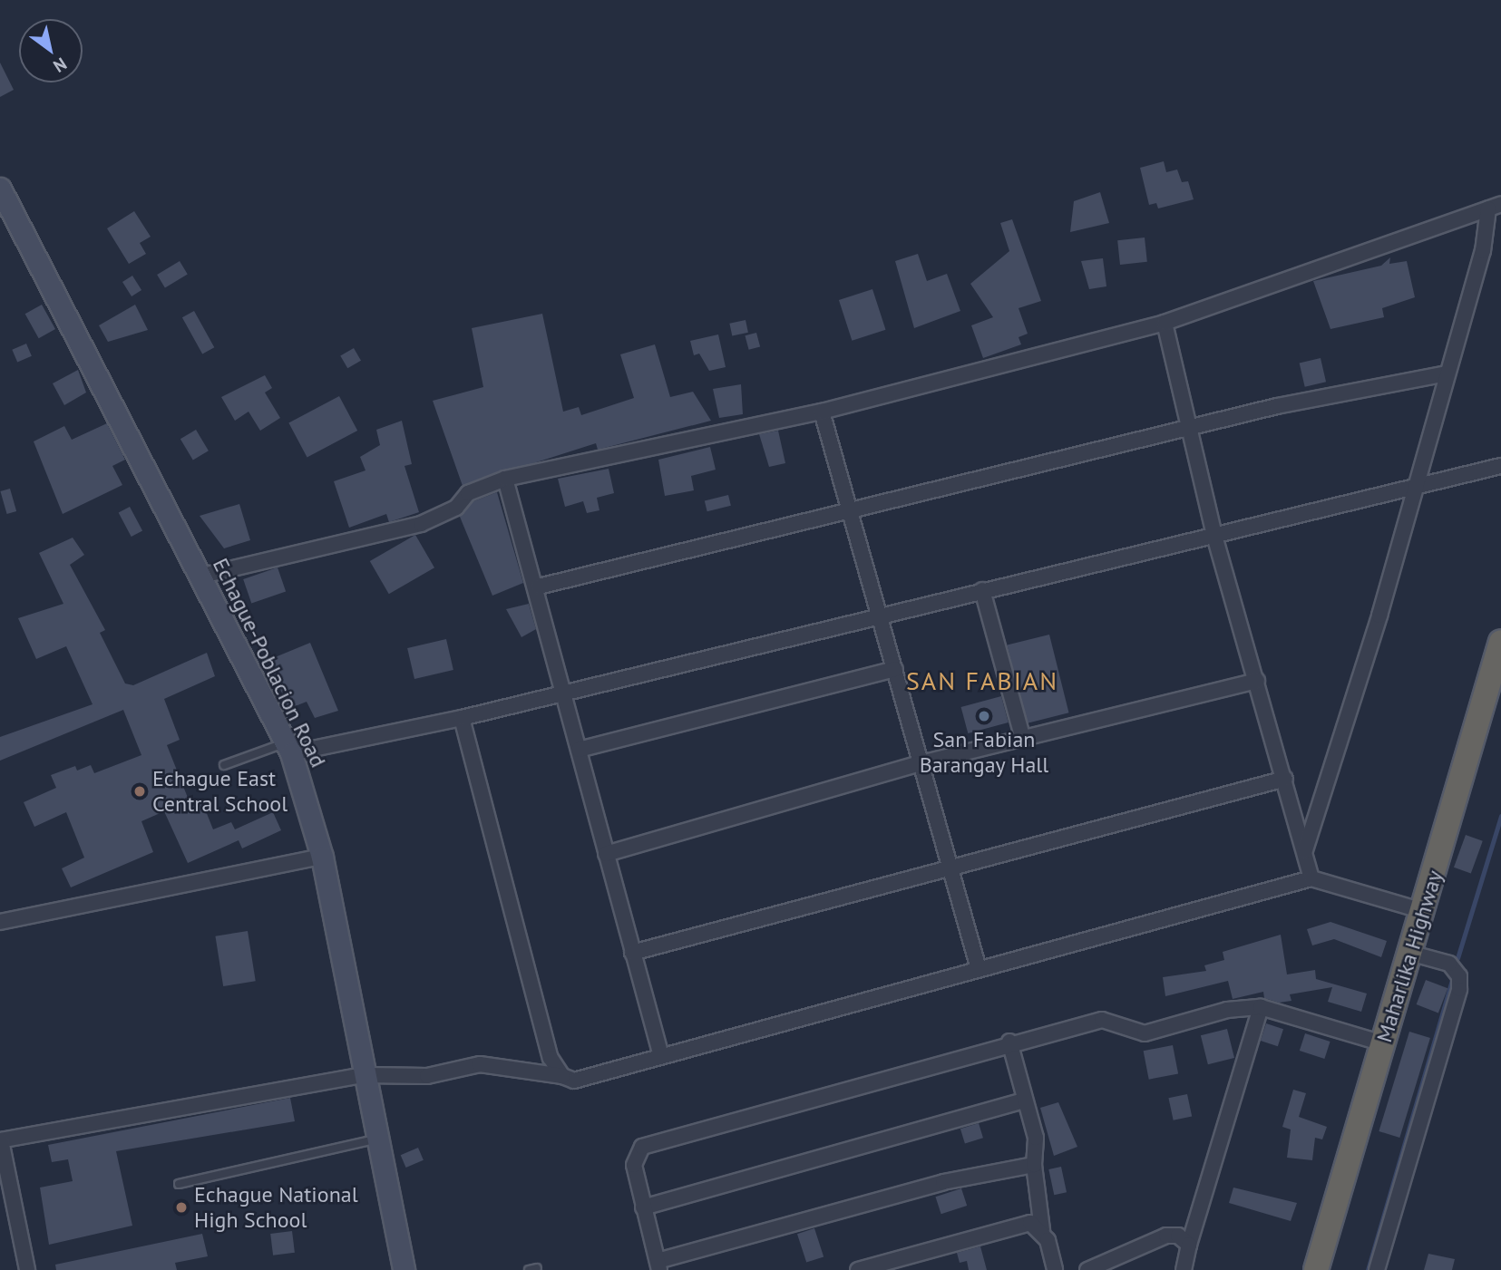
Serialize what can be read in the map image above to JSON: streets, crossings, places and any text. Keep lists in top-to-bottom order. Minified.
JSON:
{"streets":{"highway":["Maharlika Highway"],"main road":["Echague-Poblacion Road"]},"districts":["SAN FABIAN"],"places":["San Fabian Barangay Hall","Echague East Central School","Echague National High School"],"north":"bottom right"}
